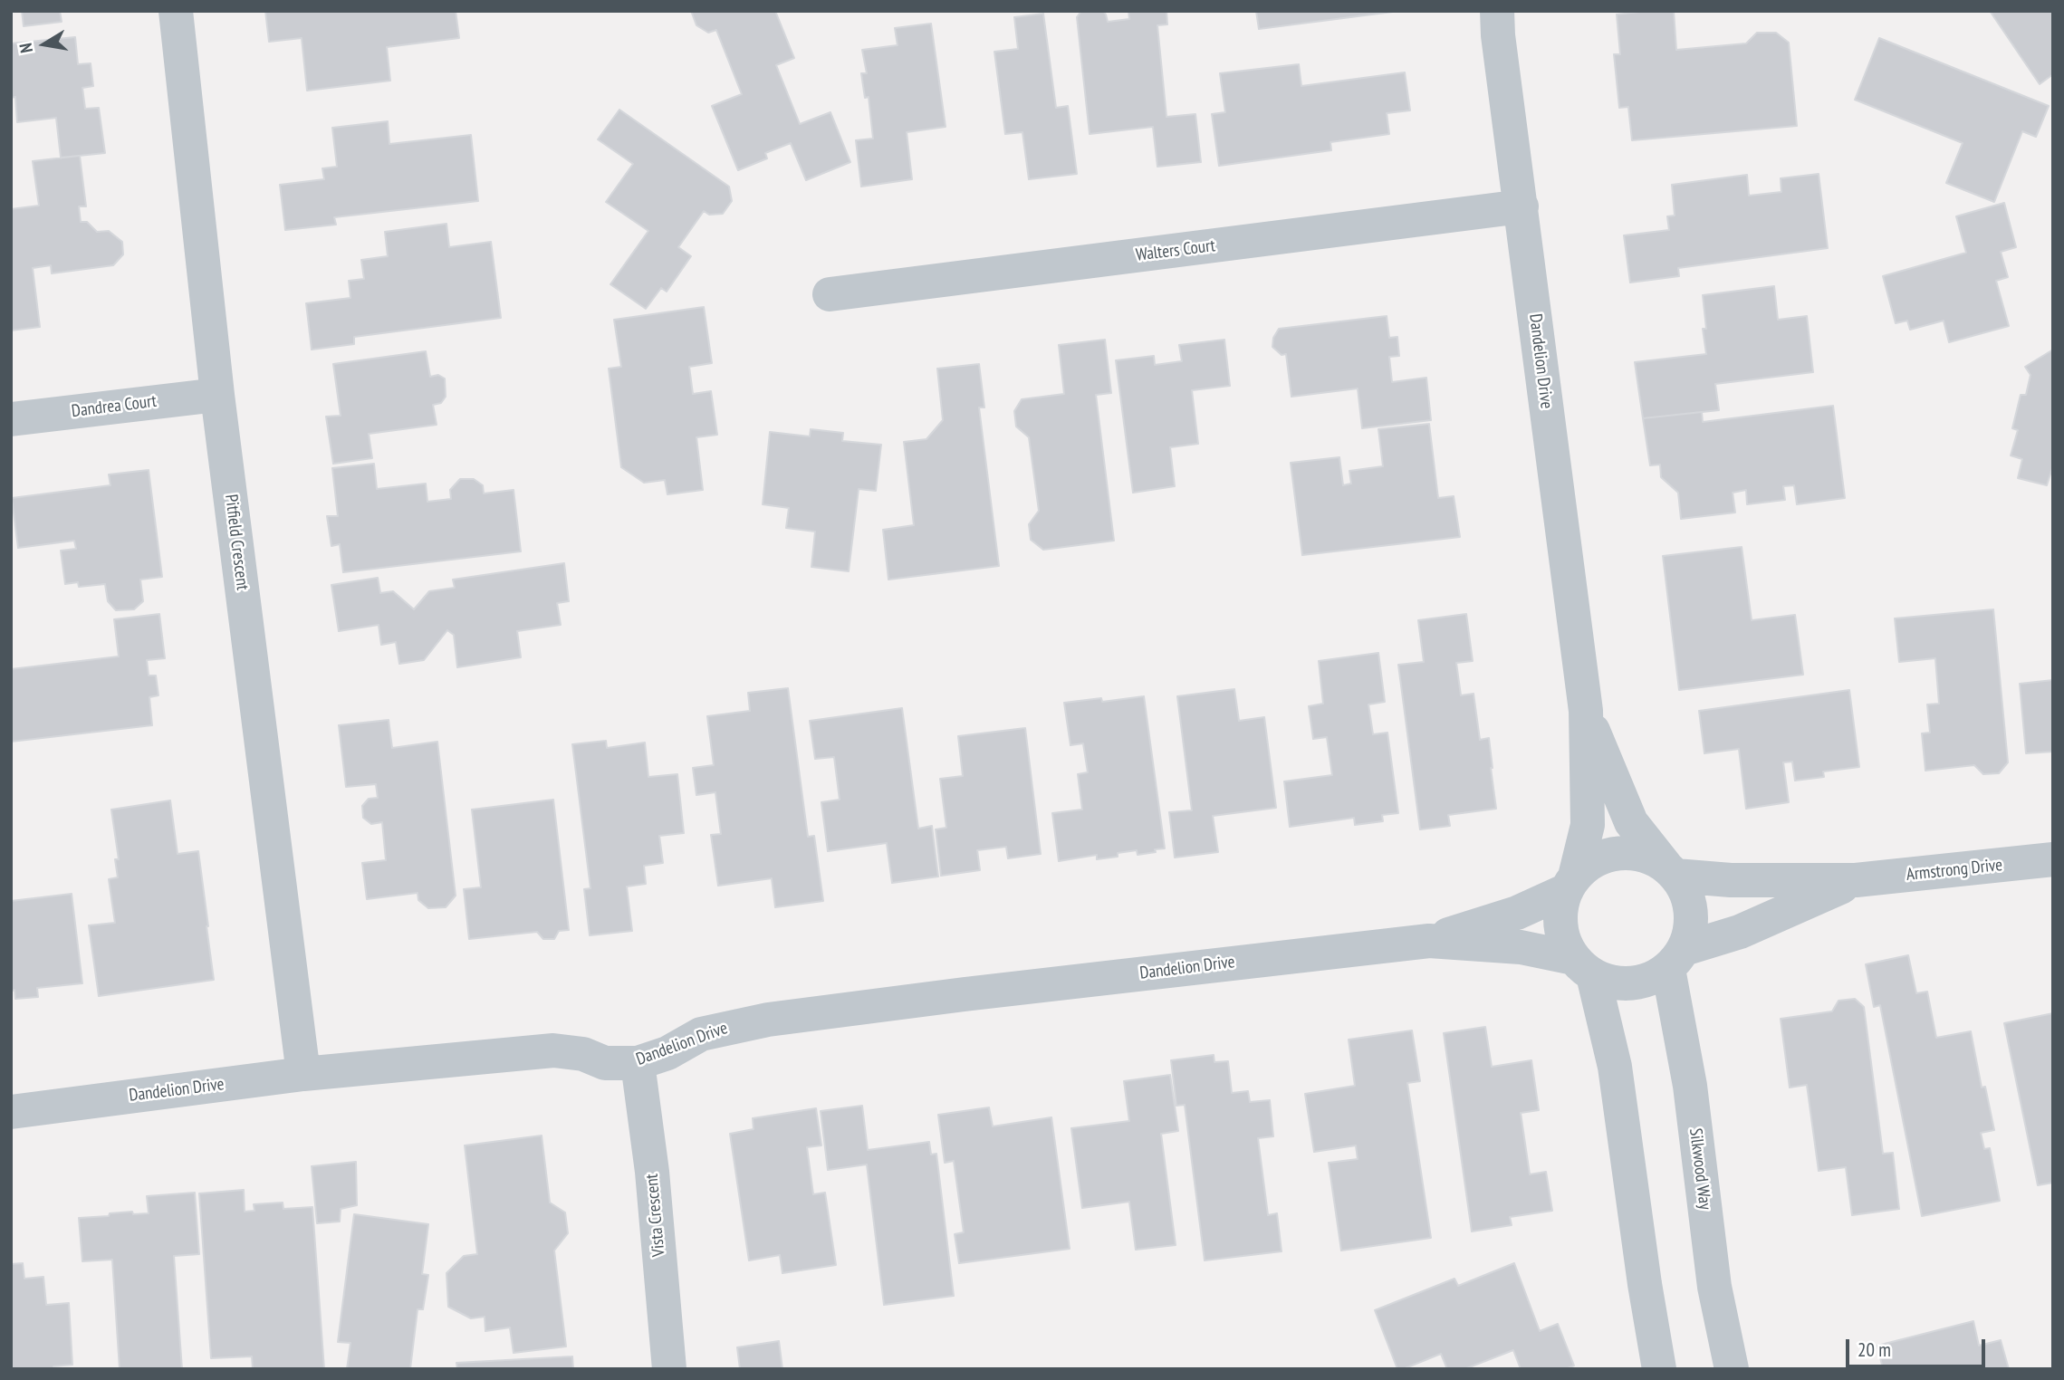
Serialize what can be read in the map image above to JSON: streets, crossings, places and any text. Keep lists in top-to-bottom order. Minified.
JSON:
{"streets":{"street":["Walters Court","Dandelion Drive","Dandrea Court","Pitfield Crescent","Armstrong Drive","Silkwood Way","Vista Crescent"]},"crossings":[["Walters Court","Dandelion Drive"],["Dandelion Drive","Pitfield Crescent"],["Dandelion Drive","Armstrong Drive"],["Dandelion Drive","Silkwood Way"],["Dandelion Drive","Vista Crescent"],["Dandrea Court","Pitfield Crescent"],["Armstrong Drive","Silkwood Way"]],"scale_bar":"20 m","north":"left"}
